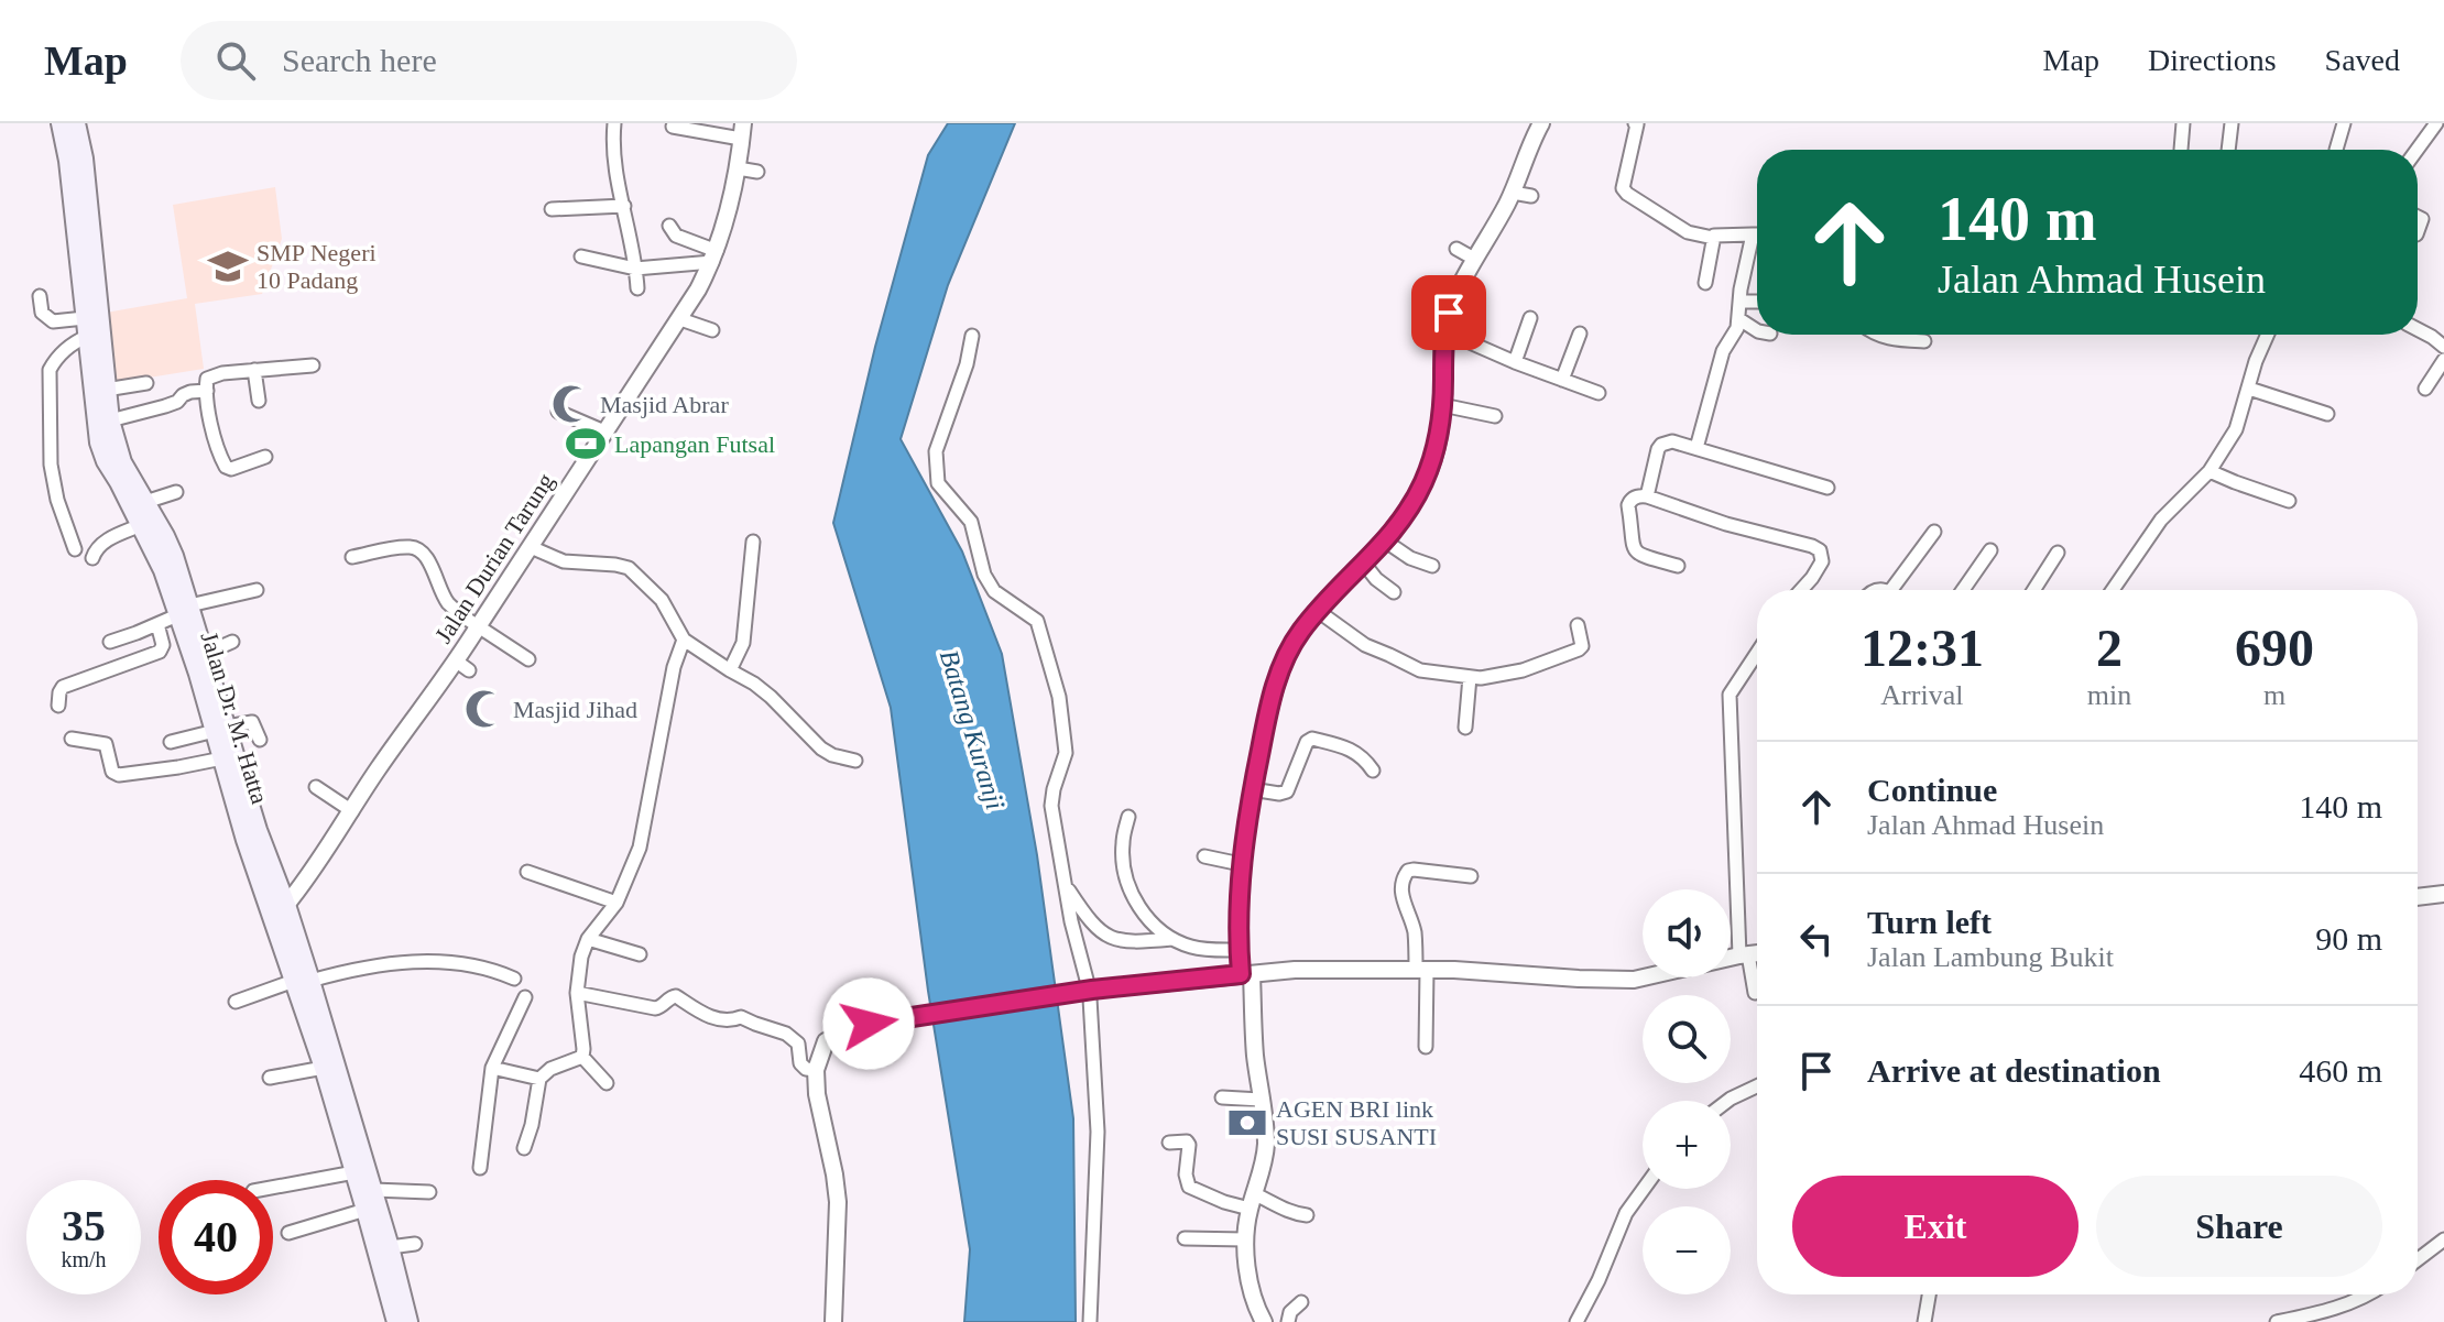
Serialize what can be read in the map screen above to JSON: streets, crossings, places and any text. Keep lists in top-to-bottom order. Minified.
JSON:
{"streets":{"main road":["Jalan Dr. M. Hatta"],"street":["Jalan Durian Tarung"]},"crossings":[["Jalan Durian Tarung","Jalan Dr. M. Hatta"]],"water":["Batang Kuranji"],"places":{"school or university":["SMP Negeri 10 Padang"],"mosque":["Masjid Abrar","Masjid Jihad"],"sports":["Lapangan Futsal"],"bank":["AGEN BRI link SUSI SUSANTI"]},"page":{"header":"Map","search":"Search here","nav":["Map","Directions","Saved"],"turn":["140 m","Jalan Ahmad Husein"],"eta":["12:31","Arrival","2","min","690","m"],"list":[{"name":"Continue","note":"Jalan Ahmad Husein","value":"140 m"},{"name":"Turn left","note":"Jalan Lambung Bukit","value":"90 m"},{"name":"Arrive at destination","value":"460 m"}],"map_buttons":["+","−"],"buttons":["Exit","Share"],"speed":"35 km/h","limit":"40"}}
